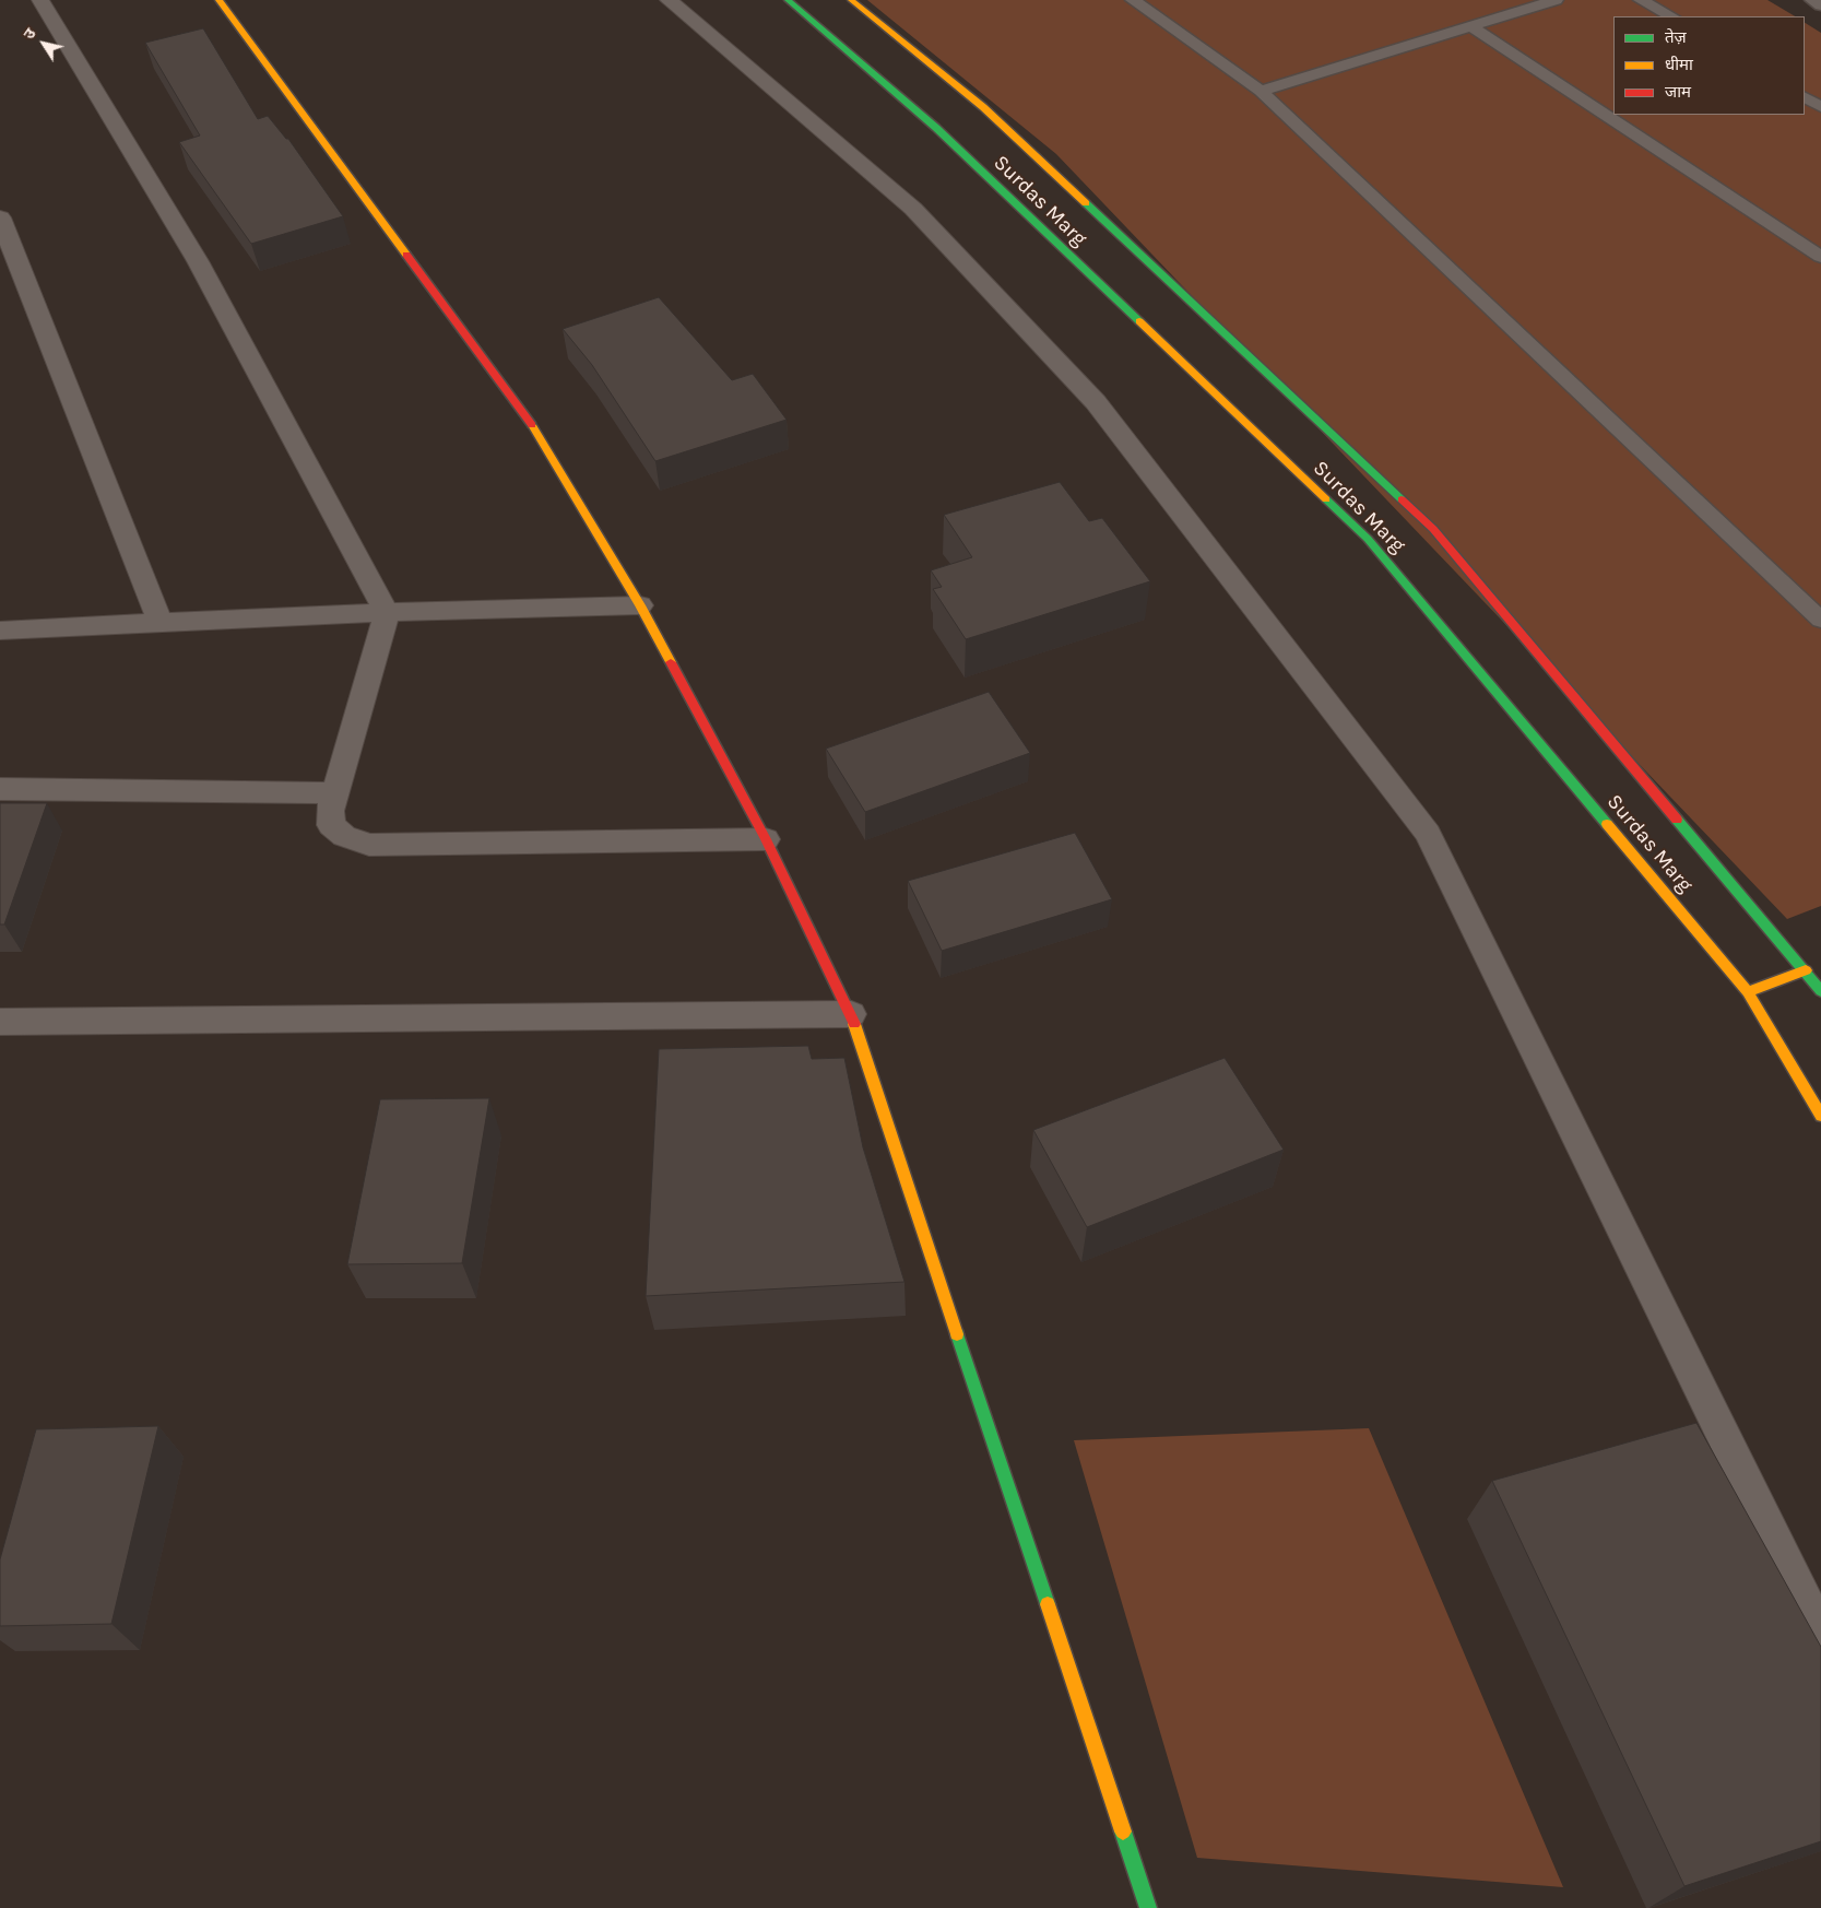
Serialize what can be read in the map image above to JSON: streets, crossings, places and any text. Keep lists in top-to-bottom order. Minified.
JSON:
{"streets":{"main road":["Surdas Marg"]},"legend":["तेज़","धीमा","जाम"],"north":"top left"}
